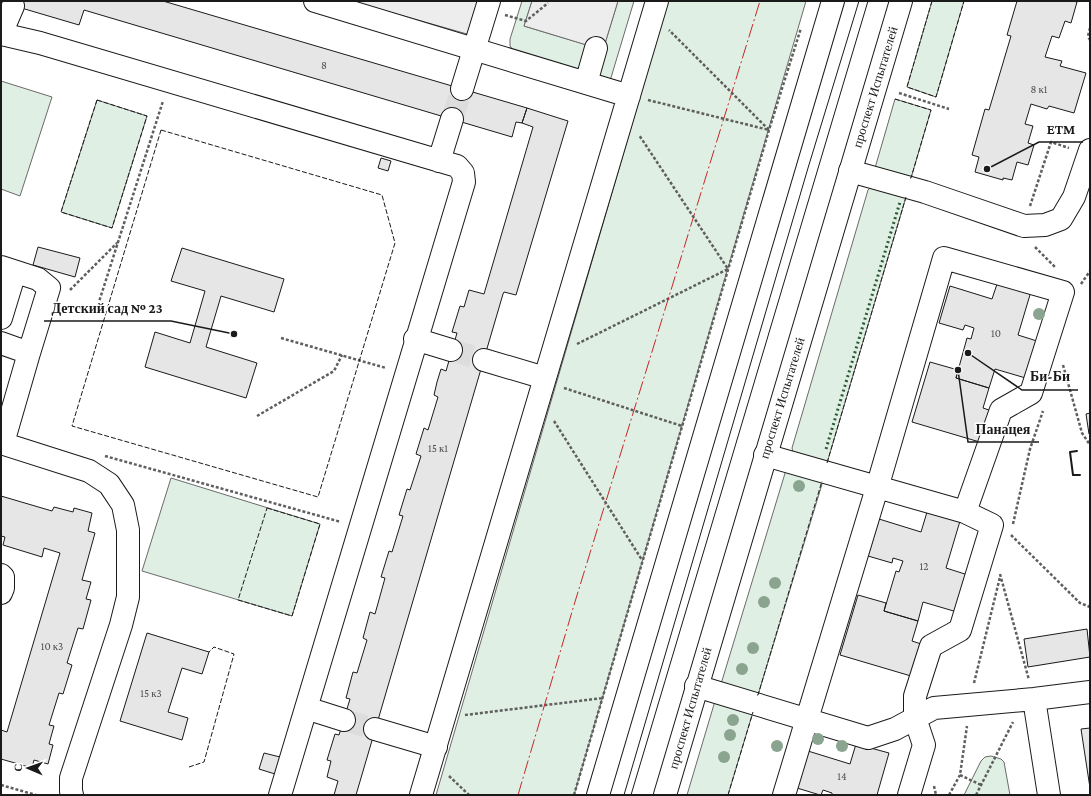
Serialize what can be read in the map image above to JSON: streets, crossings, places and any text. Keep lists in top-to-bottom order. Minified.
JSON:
{"streets":{"main road":["проспект Испытателей"]},"places":["ETM","Детский сад № 23","Би-Би","Панацея"],"house_numbers":["8","8 к1","10","15 к1","12","10 к3","15 к3","14"],"north":"left"}
